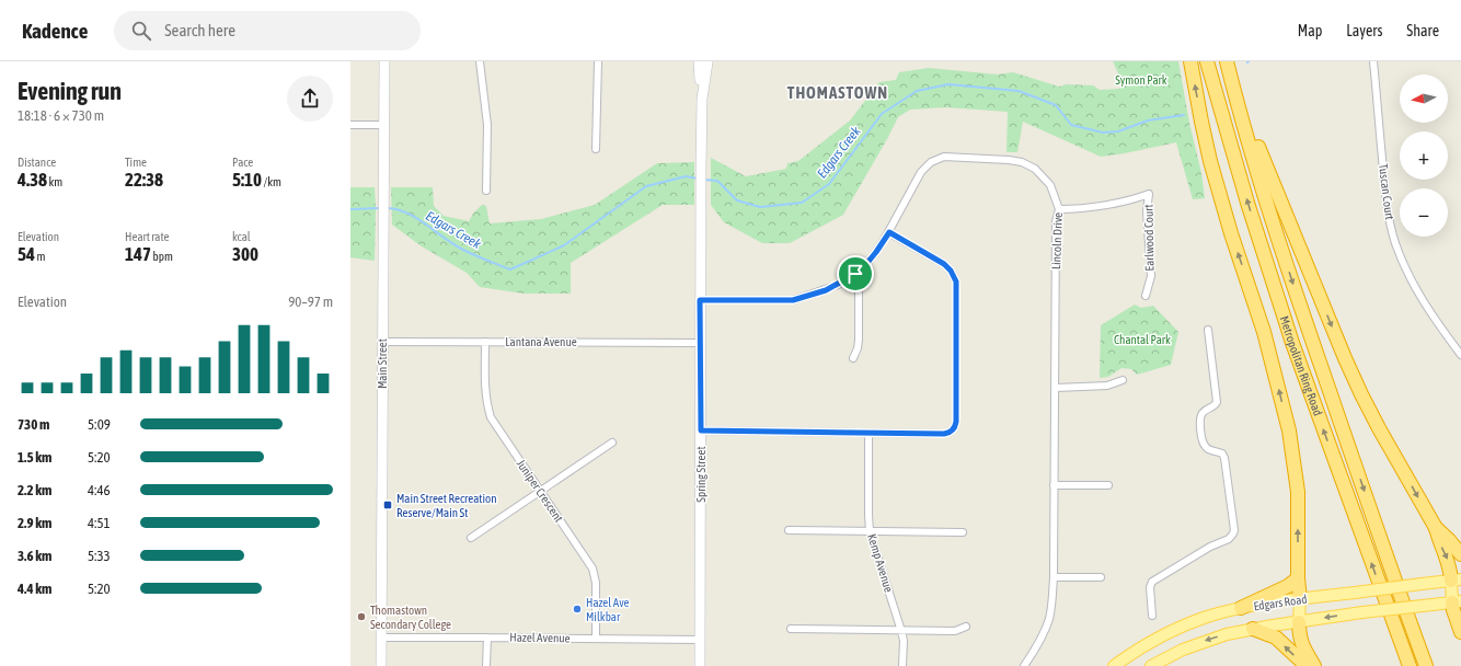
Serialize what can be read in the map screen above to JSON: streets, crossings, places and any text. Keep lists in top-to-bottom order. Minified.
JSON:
{"streets":{"highway":["Metropolitan Ring Road"],"main road":["Edgars Road"],"street":["Tuscan Court","Earlwood Court","Lincoln Drive","Lantana Avenue","Main Street","Spring Street","Juniper Crescent","Kemp Avenue","Hazel Avenue"]},"crossings":[["Earlwood Court","Lincoln Drive"],["Lincoln Drive","Spring Street"],["Lantana Avenue","Main Street"],["Lantana Avenue","Spring Street"],["Lantana Avenue","Juniper Crescent"],["Main Street","Hazel Avenue"],["Spring Street","Hazel Avenue"],["Juniper Crescent","Hazel Avenue"]],"districts":["THOMASTOWN"],"water":["Edgars Creek"],"parks":["Symon Park","Chantal Park"],"places":{"transit":["Main Street Recreation Reserve/Main St"],"other":["Hazel Ave Milkbar","Thomastown Secondary College"]},"north":"left","page":{"header":"Kadence","search":"Search here","nav":["Map","Layers","Share"],"heading":["Evening run","18:18 · 6 × 730 m"],"map_buttons":["+","−"],"stats":[["Distance","4.38 km"],["Time","22:38"],["Pace","5:10 /km"],["Elevation","54 m"],["Heart rate","147 bpm"],["kcal","300"]],"chart":["Elevation","90–97 m"],"list":[{"name":"730 m","note":"5:09"},{"name":"1.5 km","note":"5:20"},{"name":"2.2 km","note":"4:46"},{"name":"2.9 km","note":"4:51"},{"name":"3.6 km","note":"5:33"},{"name":"4.4 km","note":"5:20"}]}}
